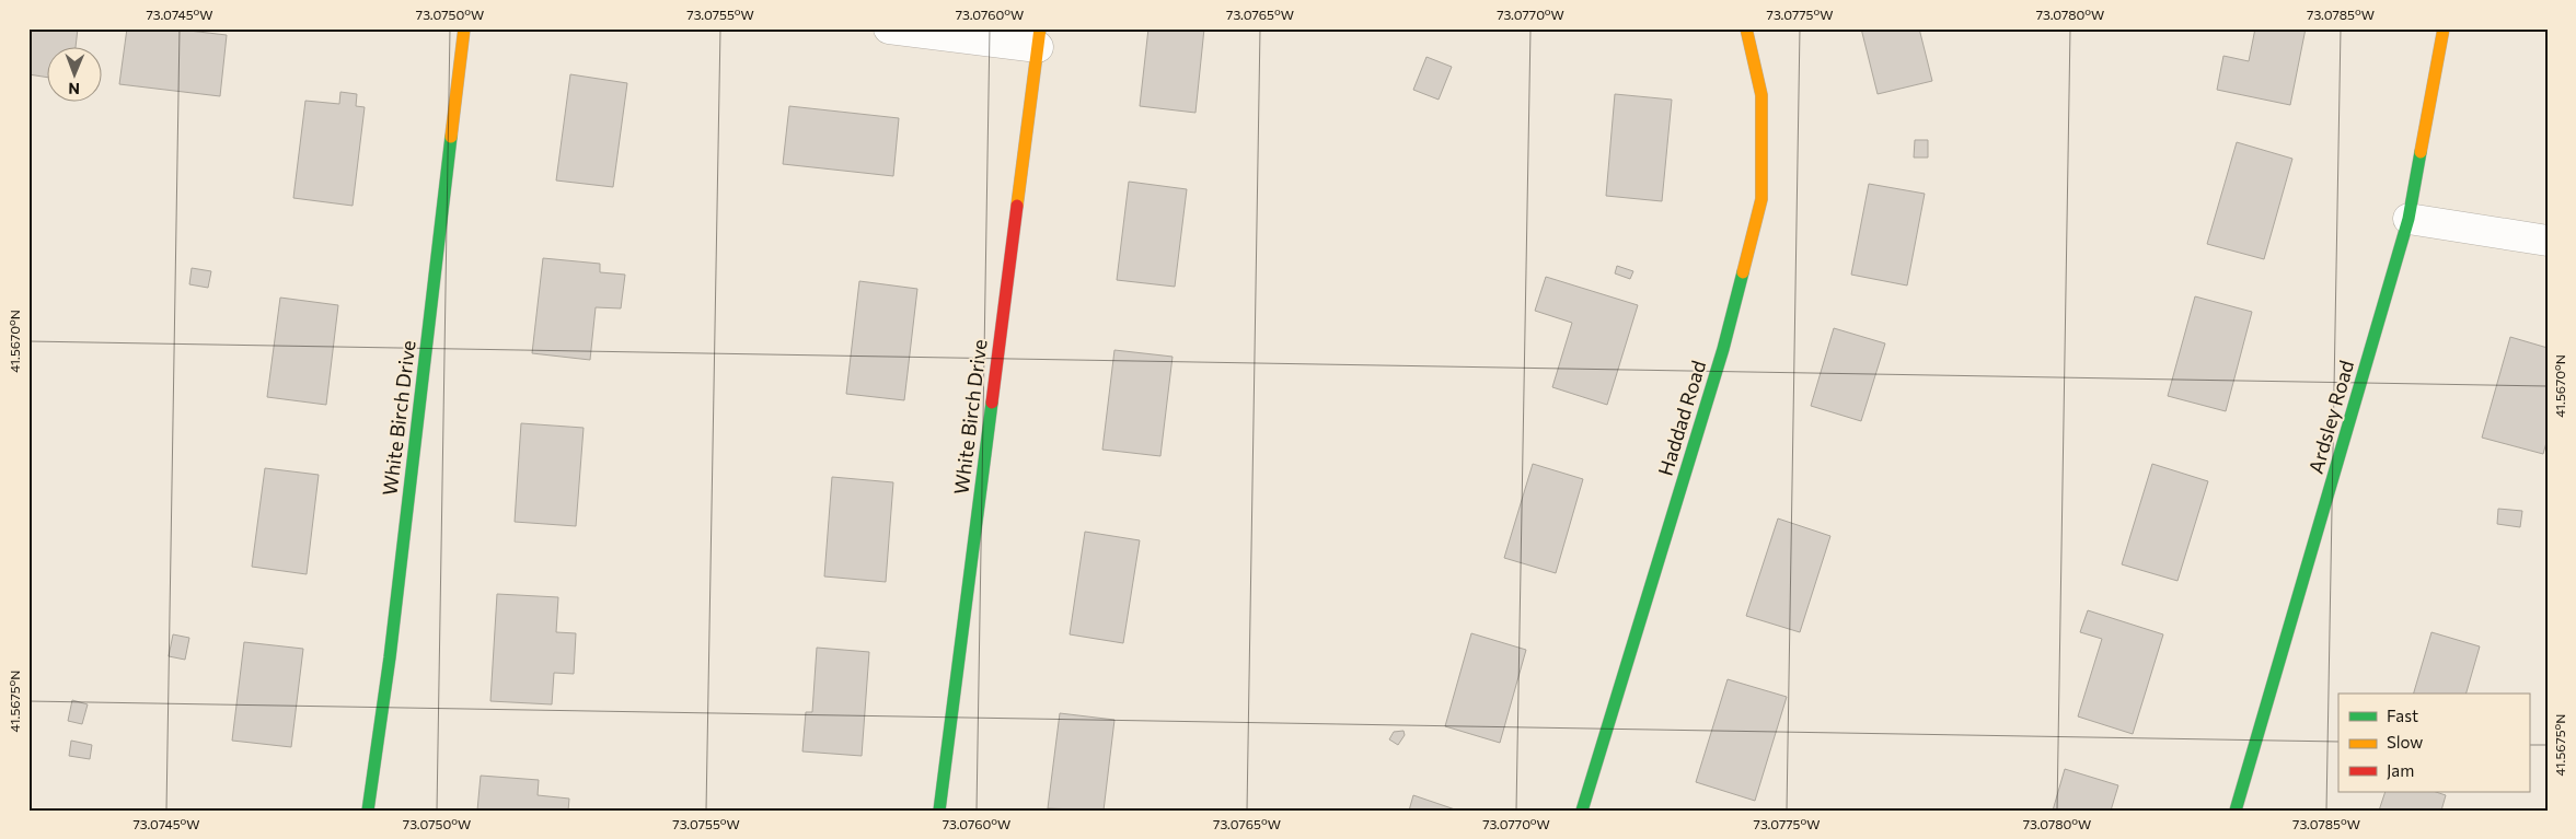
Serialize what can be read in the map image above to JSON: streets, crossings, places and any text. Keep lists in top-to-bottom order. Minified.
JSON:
{"streets":{"street":["White Birch Drive","Ardsley Road","Haddad Road"]},"legend":["Fast","Slow","Jam"],"north":"bottom","coordinates":["73.0745°W","73.0750°W","73.0755°W","73.0760°W","73.0765°W","73.0770°W","73.0775°W","73.0780°W","73.0785°W","41.5670°N","41.5675°N"]}
